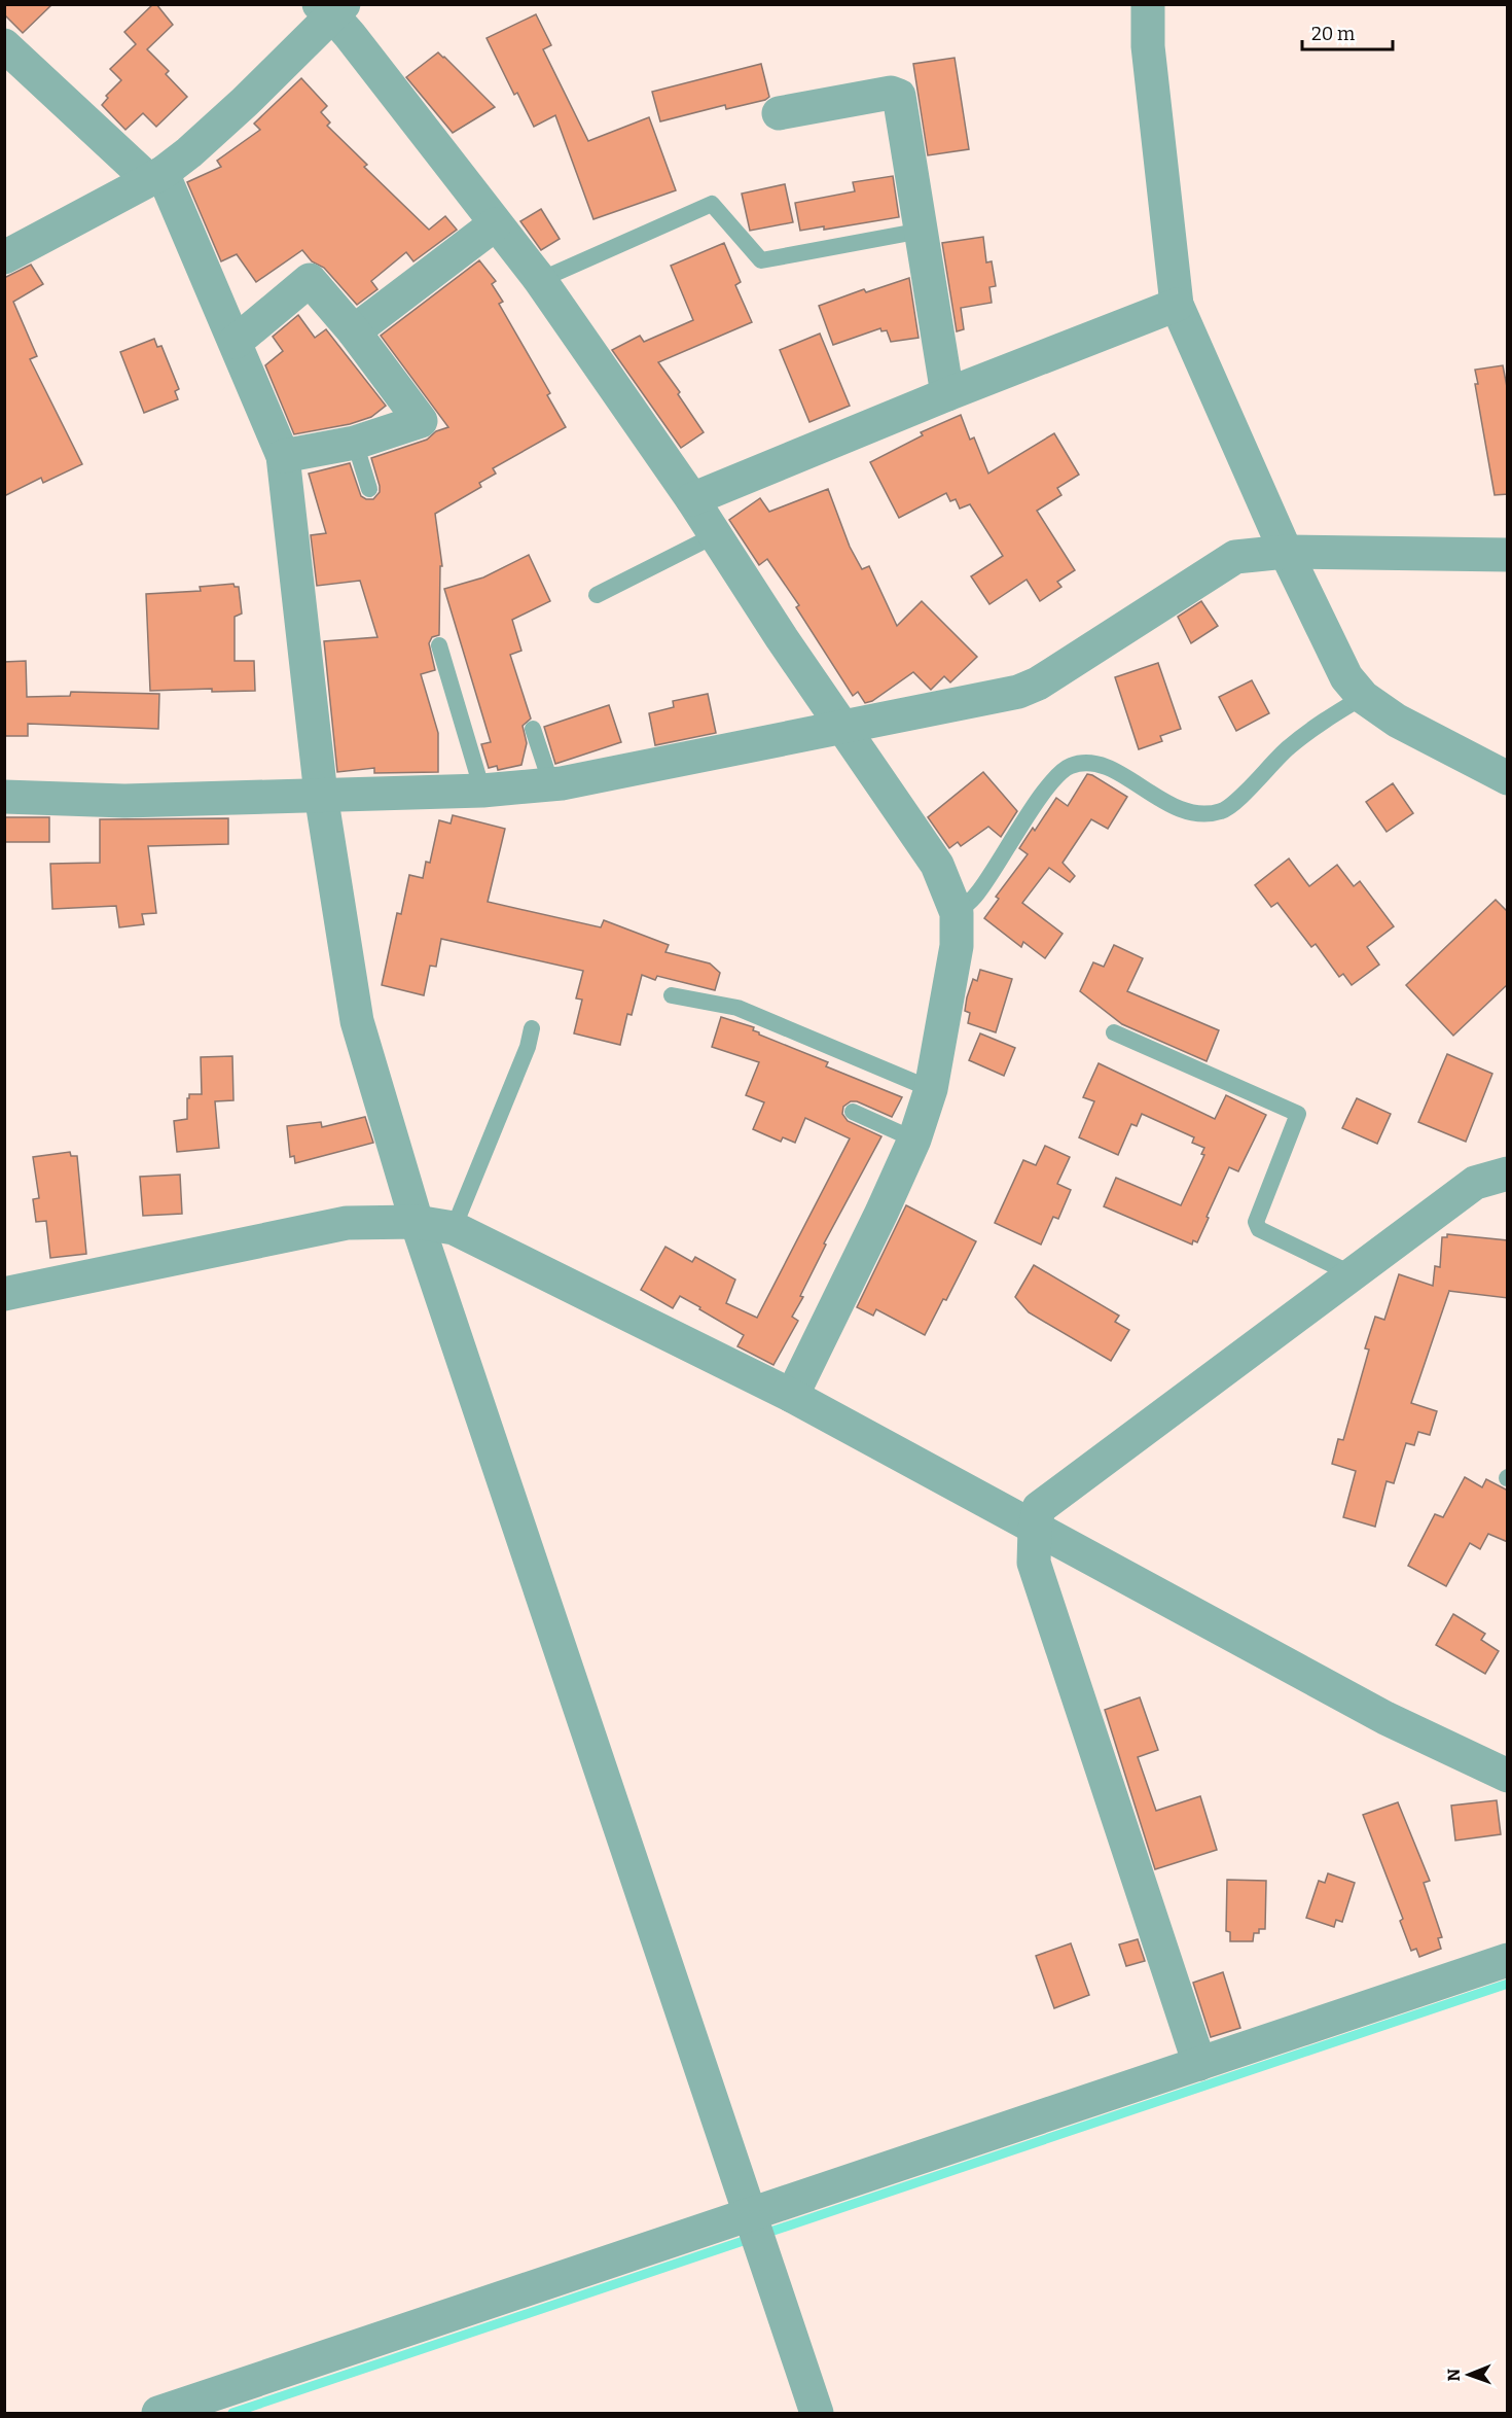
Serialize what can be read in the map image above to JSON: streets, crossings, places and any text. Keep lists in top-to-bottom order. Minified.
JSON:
{"scale_bar":"20 m","north":"left"}
